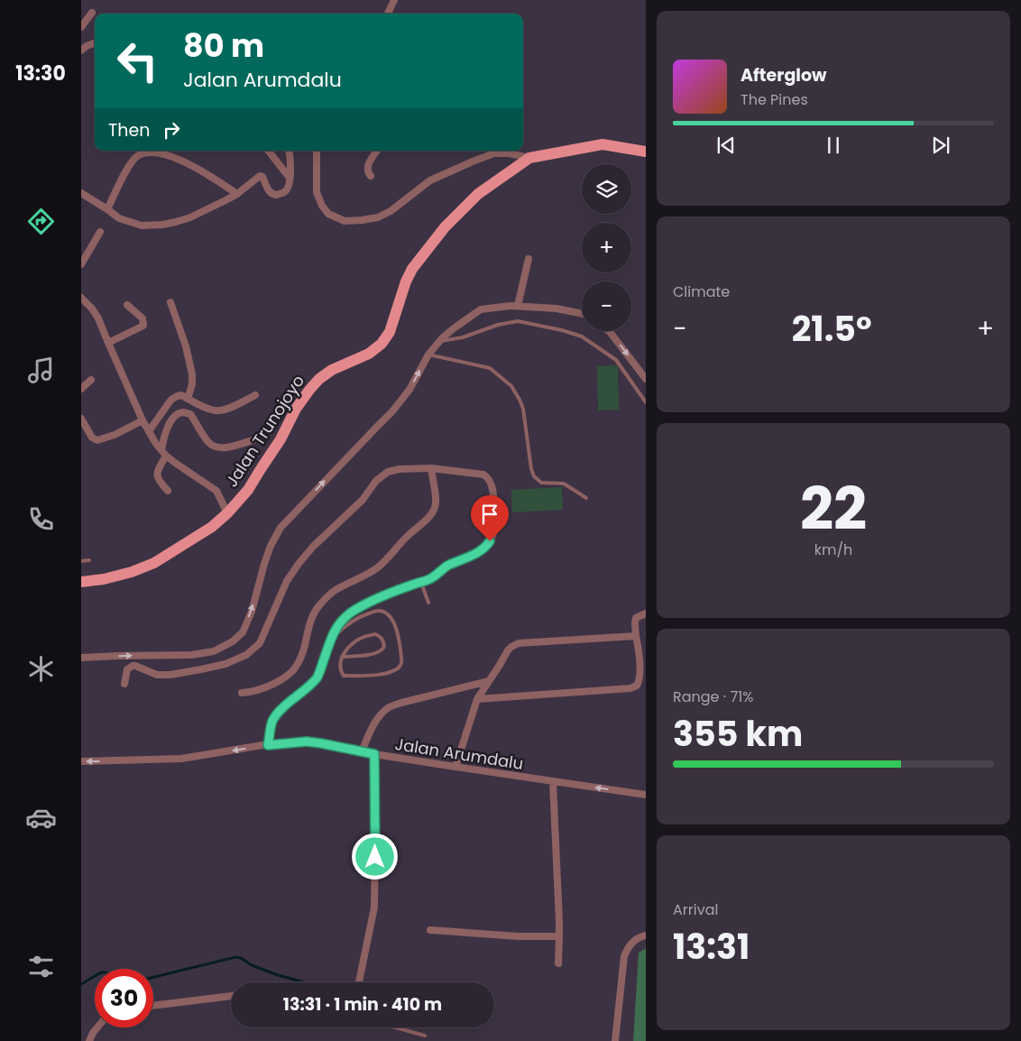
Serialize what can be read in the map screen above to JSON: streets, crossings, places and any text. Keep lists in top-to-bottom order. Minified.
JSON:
{"streets":{"main road":["Jalan Trunojoyo"],"street":["Jalan Arumdalu"]},"one_way":["Jalan Arumdalu"],"page":{"tabs":"13:30","turn":["80 m","Jalan Arumdalu"],"song":["Afterglow","The Pines"],"then":"Then","map_buttons":["+","−"],"tile":["Climate",["22","km/h"],["Range · 71%","355 km"],["Arrival","13:31"]],"heat":["−","21.5°","+"],"limit":"30","trip":"13:31 · 1 min · 410 m"}}
